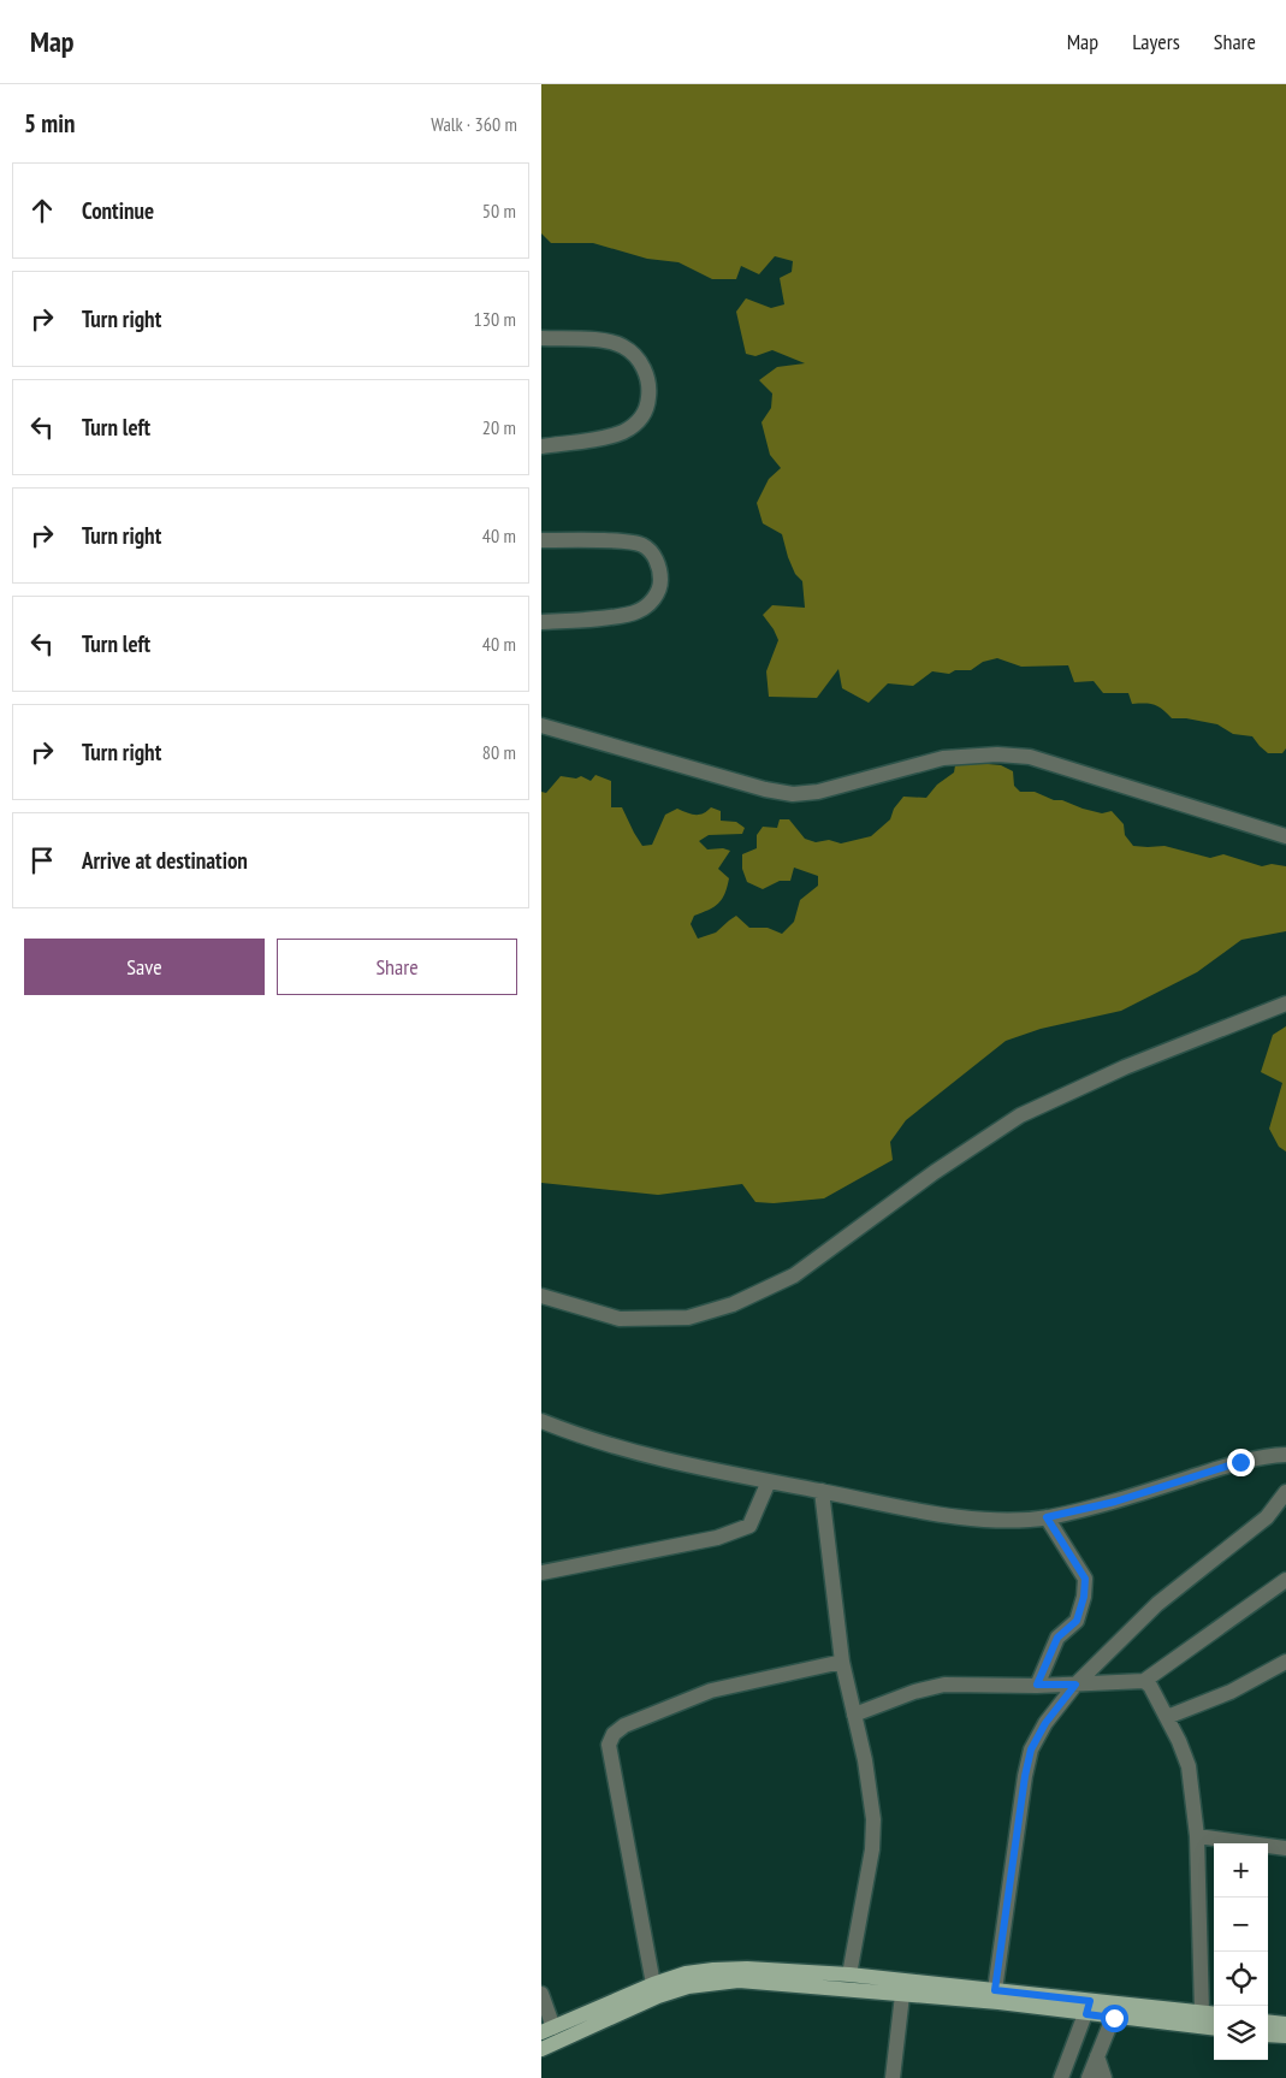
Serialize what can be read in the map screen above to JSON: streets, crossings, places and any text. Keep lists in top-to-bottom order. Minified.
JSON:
{"page":{"header":"Map","nav":["Map","Layers","Share"],"heading":["5 min","Walk · 360 m"],"list":[["Continue","50 m"],["Turn right","130 m"],["Turn left","20 m"],["Turn right","40 m"],["Turn left","40 m"],["Turn right","80 m"],"Arrive at destination"],"buttons":["Save","Share"],"map_buttons":["+","−"]}}
